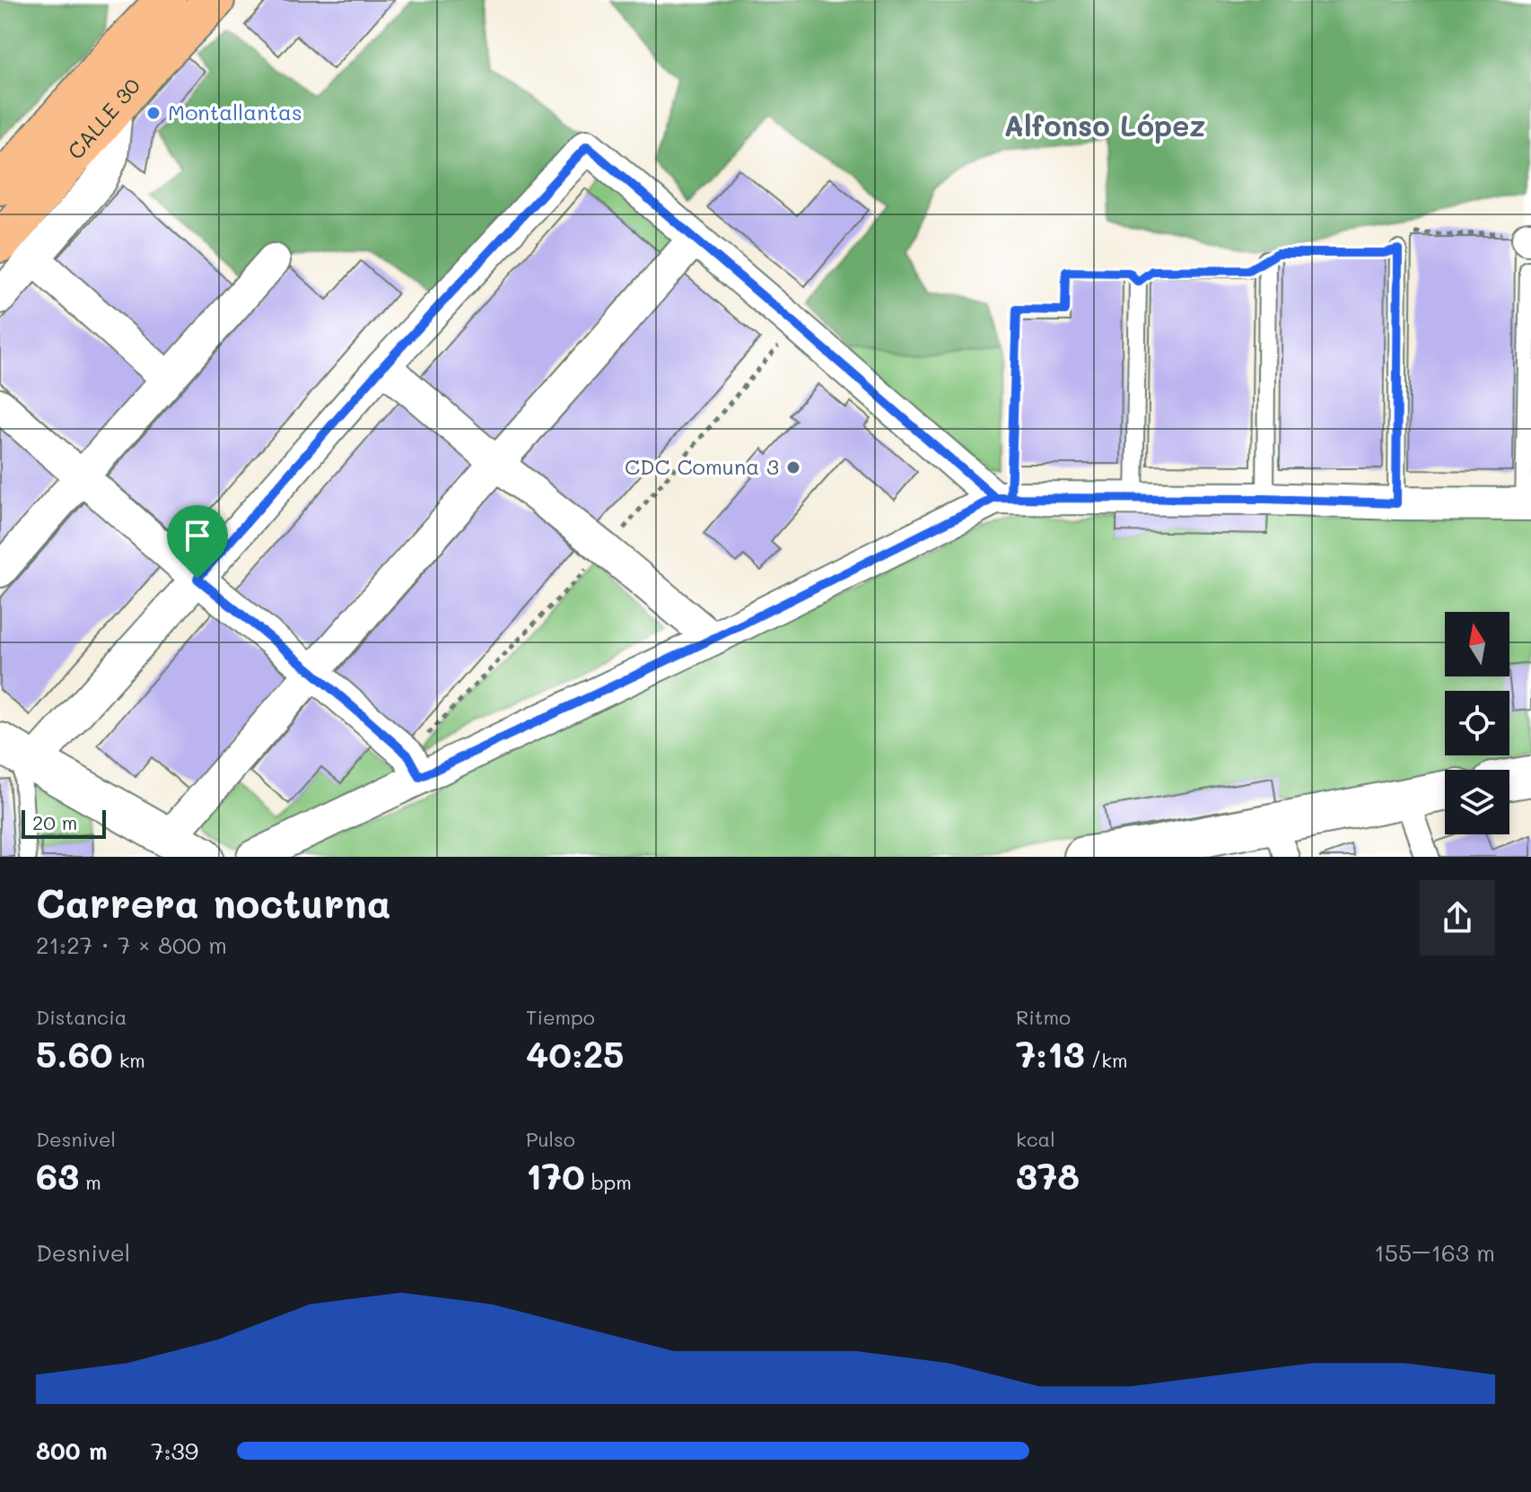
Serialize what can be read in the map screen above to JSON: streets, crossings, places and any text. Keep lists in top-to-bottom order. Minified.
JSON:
{"streets":{"main road":["CALLE 30"]},"districts":["Alfonso López"],"places":["Montallantas","CDC Comuna 3"],"scale_bar":"20 m","north":"top","page":{"scale":"20 m","heading":["Carrera nocturna","21:27 · 7 × 800 m"],"stats":[["Distancia","5.60 km"],["Tiempo","40:25"],["Ritmo","7:13 /km"],["Desnivel","63 m"],["Pulso","170 bpm"],["kcal","378"]],"chart":["Desnivel","155–163 m"],"list":[{"name":"800 m","note":"7:39"}]}}
